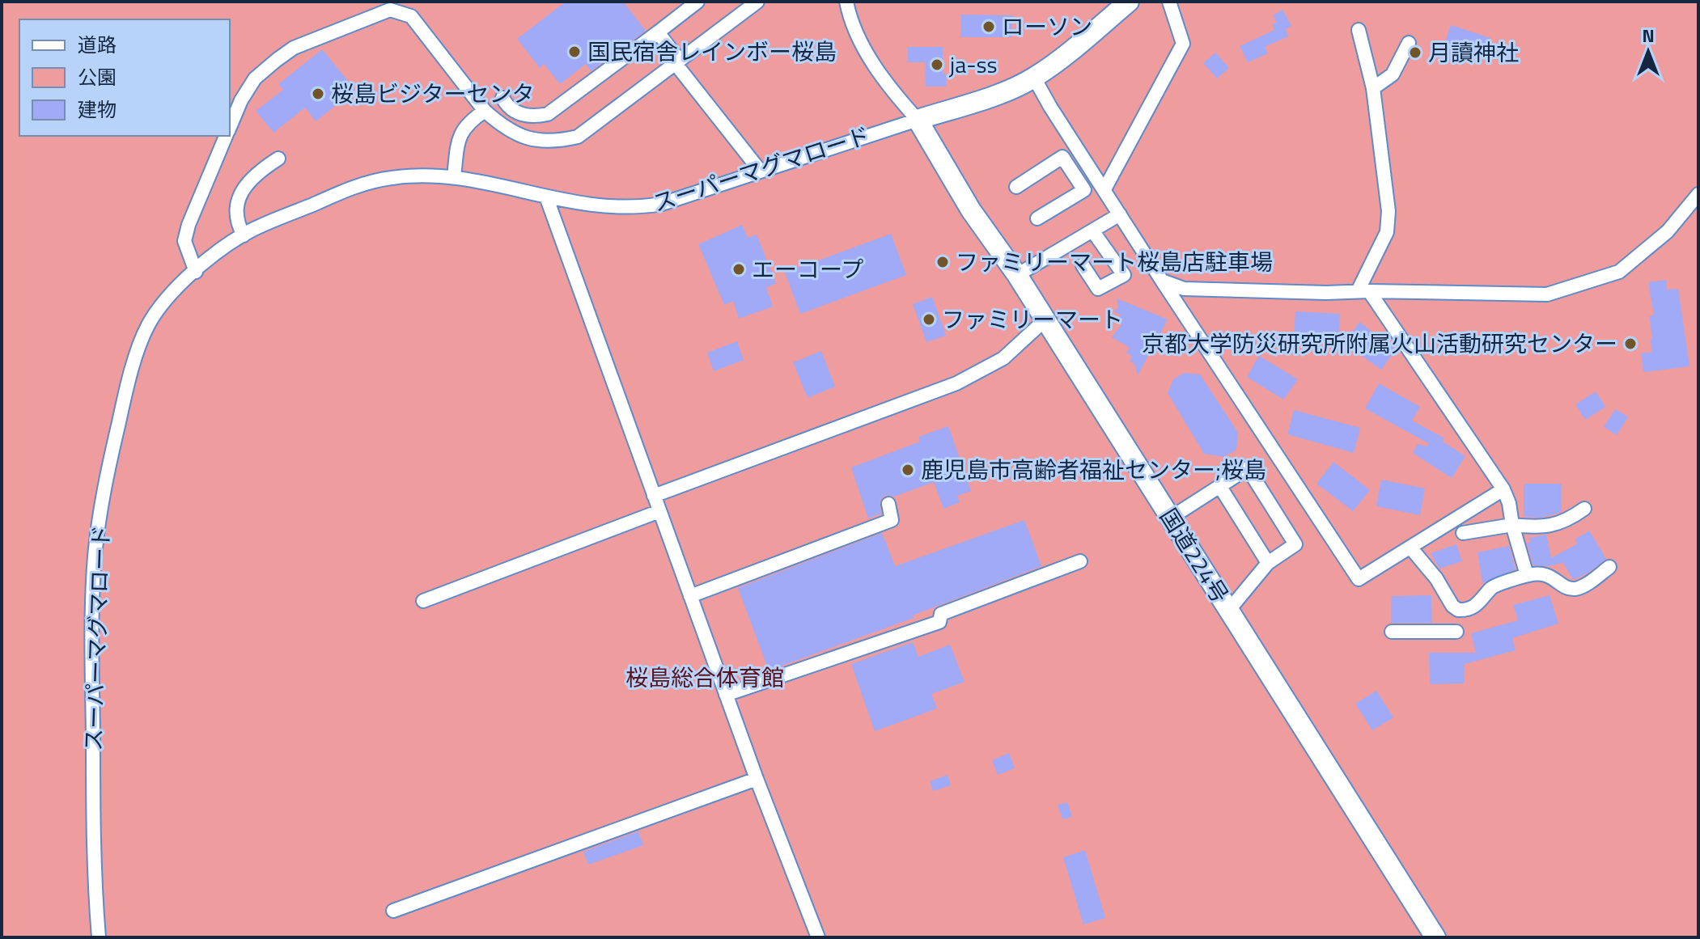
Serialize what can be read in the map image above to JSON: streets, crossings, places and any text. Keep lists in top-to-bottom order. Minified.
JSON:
{"streets":{"highway":["国道224号"],"street":["スーパーマグマロード"]},"crossings":[["スーパーマグマロード","国道224号"]],"parks":["桜島総合体育館"],"places":["ローソン","国民宿舎レインボー桜島","月讀神社","ja-ss","桜島ビジターセンタ","ファミリーマート桜島店駐車場","エーコープ","ファミリーマート","京都大学防災研究所附属火山活動研究センター","鹿児島市高齢者福祉センター;桜島"],"legend":["道路","公園","建物"],"north":"top"}
